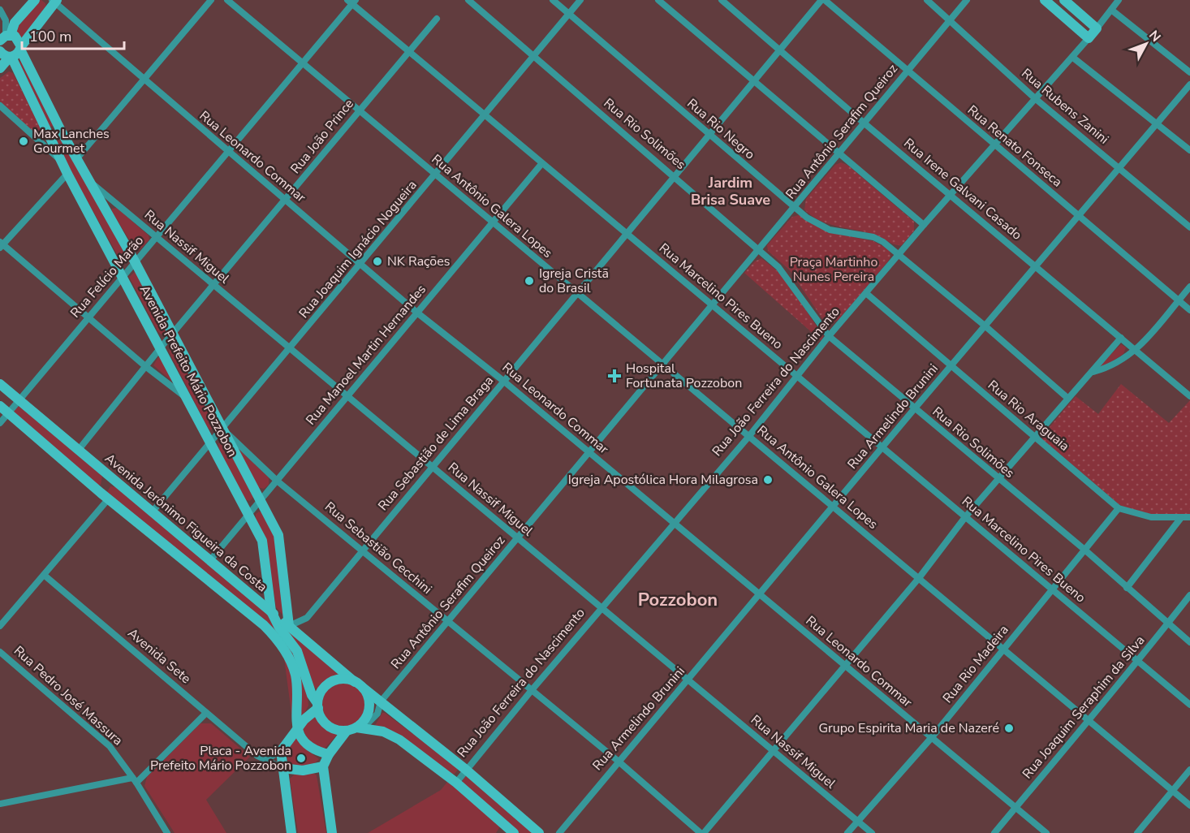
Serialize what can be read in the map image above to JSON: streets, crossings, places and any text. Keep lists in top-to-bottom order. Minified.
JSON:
{"streets":{"main road":["Avenida Prefeito Mário Pozzobon","Rua João Ferreira do Nascimento","Avenida Jerônimo Figueira da Costa"],"street":["Rua Rubens Zanini","Rua Rio Negro","Rua Antônio Serafim Queiroz","Rua Rio Solimões","Rua João Prince","Rua Renato Fonseca","Rua Leonardo Commar","Rua Irene Galvani Casado","Rua Antônio Galera Lopes","Rua Nassif Miguel","Rua Joaquim Ignácio Nogueira","Rua Felício Marão","Rua Marcelino Pires Bueno","Rua Manoel Martin Hernandes","Rua Rio Araguaia","Rua Armelindo Brunini","Rua Sebastião de Lima Braga","Rua Sebastião Cecchini","Avenida Sete","Rua Rio Madeira","Rua Pedro José Massura","Rua Joaquim Seraphim da Silva"]},"crossings":[["Rua Rubens Zanini","Rua Antônio Serafim Queiroz"],["Rua Rubens Zanini","Rua João Ferreira do Nascimento"],["Rua Rubens Zanini","Rua Armelindo Brunini"],["Rua Rio Negro","Rua Antônio Serafim Queiroz"],["Rua Rio Negro","Rua Joaquim Ignácio Nogueira"],["Rua Rio Negro","Rua João Ferreira do Nascimento"],["Rua Rio Negro","Rua Armelindo Brunini"],["Rua Rio Negro","Rua Sebastião de Lima Braga"],["Rua Antônio Serafim Queiroz","Rua Rio Solimões"],["Rua Antônio Serafim Queiroz","Rua Renato Fonseca"],["Rua Antônio Serafim Queiroz","Rua Leonardo Commar"],["Rua Antônio Serafim Queiroz","Rua Irene Galvani Casado"],["Rua Antônio Serafim Queiroz","Rua Antônio Galera Lopes"],["Rua Antônio Serafim Queiroz","Rua Nassif Miguel"],["Rua Antônio Serafim Queiroz","Rua Marcelino Pires Bueno"],["Rua Antônio Serafim Queiroz","Avenida Prefeito Mário Pozzobon"],["Rua Antônio Serafim Queiroz","Avenida Jerônimo Figueira da Costa"],["Rua Antônio Serafim Queiroz","Rua Sebastião Cecchini"],["Rua Rio Solimões","Rua Joaquim Ignácio Nogueira"],["Rua Rio Solimões","Rua João Ferreira do Nascimento"],["Rua Rio Solimões","Rua Armelindo Brunini"],["Rua Rio Solimões","Rua Sebastião de Lima Braga"],["Rua Rio Solimões","Rua Rio Madeira"],["Rua Rio Solimões","Rua Joaquim Seraphim da Silva"],["Rua João Prince","Rua Leonardo Commar"],["Rua João Prince","Rua Antônio Galera Lopes"],["Rua João Prince","Rua Nassif Miguel"],["Rua João Prince","Rua Marcelino Pires Bueno"],["Rua João Prince","Avenida Prefeito Mário Pozzobon"],["Rua João Prince","Avenida Jerônimo Figueira da Costa"],["Rua Renato Fonseca","Rua João Ferreira do Nascimento"],["Rua Renato Fonseca","Rua Armelindo Brunini"],["Rua Leonardo Commar","Rua Joaquim Ignácio Nogueira"],["Rua Leonardo Commar","Rua Felício Marão"],["Rua Leonardo Commar","Rua Manoel Martin Hernandes"],["Rua Leonardo Commar","Rua João Ferreira do Nascimento"],["Rua Leonardo Commar","Rua Armelindo Brunini"],["Rua Leonardo Commar","Rua Sebastião de Lima Braga"],["Rua Leonardo Commar","Rua Rio Madeira"],["Rua Leonardo Commar","Rua Joaquim Seraphim da Silva"],["Rua Irene Galvani Casado","Rua João Ferreira do Nascimento"],["Rua Irene Galvani Casado","Rua Armelindo Brunini"],["Rua Irene Galvani Casado","Rua Sebastião de Lima Braga"],["Rua Antônio Galera Lopes","Rua Joaquim Ignácio Nogueira"],["Rua Antônio Galera Lopes","Rua Felício Marão"],["Rua Antônio Galera Lopes","Rua Manoel Martin Hernandes"],["Rua Antônio Galera Lopes","Rua João Ferreira do Nascimento"],["Rua Antônio Galera Lopes","Rua Armelindo Brunini"],["Rua Antônio Galera Lopes","Rua Sebastião de Lima Braga"],["Rua Antônio Galera Lopes","Rua Rio Madeira"],["Rua Antônio Galera Lopes","Rua Joaquim Seraphim da Silva"],["Rua Nassif Miguel","Rua Joaquim Ignácio Nogueira"],["Rua Nassif Miguel","Rua Felício Marão"],["Rua Nassif Miguel","Rua Manoel Martin Hernandes"],["Rua Nassif Miguel","Avenida Prefeito Mário Pozzobon"],["Rua Nassif Miguel","Rua João Ferreira do Nascimento"],["Rua Nassif Miguel","Rua Armelindo Brunini"],["Rua Nassif Miguel","Rua Sebastião de Lima Braga"],["Rua Nassif Miguel","Rua Rio Madeira"],["Rua Joaquim Ignácio Nogueira","Rua Marcelino Pires Bueno"],["Rua Joaquim Ignácio Nogueira","Avenida Prefeito Mário Pozzobon"],["Rua Joaquim Ignácio Nogueira","Avenida Jerônimo Figueira da Costa"],["Rua Joaquim Ignácio Nogueira","Rua Sebastião Cecchini"],["Rua Felício Marão","Rua Marcelino Pires Bueno"],["Rua Felício Marão","Avenida Prefeito Mário Pozzobon"],["Rua Felício Marão","Avenida Jerônimo Figueira da Costa"],["Rua Marcelino Pires Bueno","Rua Manoel Martin Hernandes"],["Rua Marcelino Pires Bueno","Rua João Ferreira do Nascimento"],["Rua Marcelino Pires Bueno","Rua Armelindo Brunini"],["Rua Marcelino Pires Bueno","Rua Sebastião de Lima Braga"],["Rua Marcelino Pires Bueno","Rua Rio Madeira"],["Rua Marcelino Pires Bueno","Rua Joaquim Seraphim da Silva"],["Rua Manoel Martin Hernandes","Avenida Prefeito Mário Pozzobon"],["Rua Manoel Martin Hernandes","Avenida Jerônimo Figueira da Costa"],["Rua Manoel Martin Hernandes","Rua Sebastião Cecchini"],["Avenida Prefeito Mário Pozzobon","Rua Sebastião de Lima Braga"],["Avenida Prefeito Mário Pozzobon","Avenida Jerônimo Figueira da Costa"],["Avenida Prefeito Mário Pozzobon","Rua Sebastião Cecchini"],["Rua João Ferreira do Nascimento","Rua Rio Araguaia"],["Rua João Ferreira do Nascimento","Avenida Jerônimo Figueira da Costa"],["Rua João Ferreira do Nascimento","Rua Sebastião Cecchini"],["Rua Rio Araguaia","Rua Armelindo Brunini"],["Rua Rio Araguaia","Rua Rio Madeira"],["Rua Armelindo Brunini","Rua Sebastião Cecchini"],["Rua Sebastião de Lima Braga","Avenida Jerônimo Figueira da Costa"],["Rua Sebastião de Lima Braga","Rua Sebastião Cecchini"]],"districts":["Jardim Brisa Suave","Pozzobon"],"parks":["Praça Martinho Nunes Pereira"],"places":{"other":["Max Lanches Gourmet","NK Rações","Igreja Cristã do Brasil","Igreja Apostólica Hora Milagrosa","Grupo Espirita Maria de Nazeré","Placa - Avenida Prefeito Mário Pozzobon"],"health":["Hospital Fortunata Pozzobon"]},"scale_bar":"100 m","north":"top right"}
